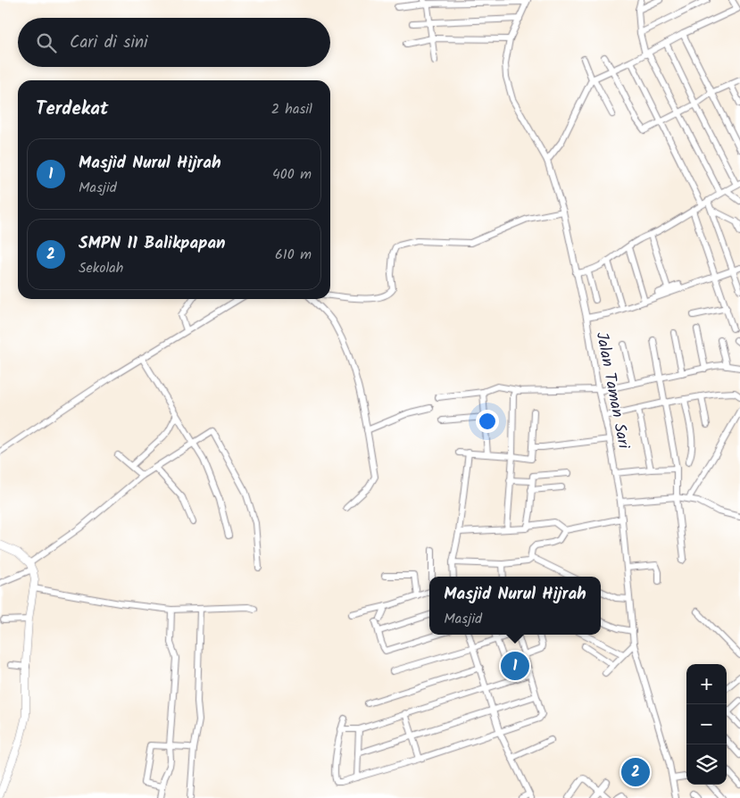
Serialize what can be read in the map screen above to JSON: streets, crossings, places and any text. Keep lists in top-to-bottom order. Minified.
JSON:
{"streets":{"street":["Jalan Taman Sari"]},"page":{"search":"Cari di sini","heading":["Terdekat","2 hasil"],"list":[{"mark":"1","name":"Masjid Nurul Hijrah","note":"Masjid","value":"400 m"},{"mark":"2","name":"SMPN 11 Balikpapan","note":"Sekolah","value":"610 m"}],"popup":["Masjid Nurul Hijrah","Masjid"],"pins":["1","2"],"map_buttons":["+","−"]}}
